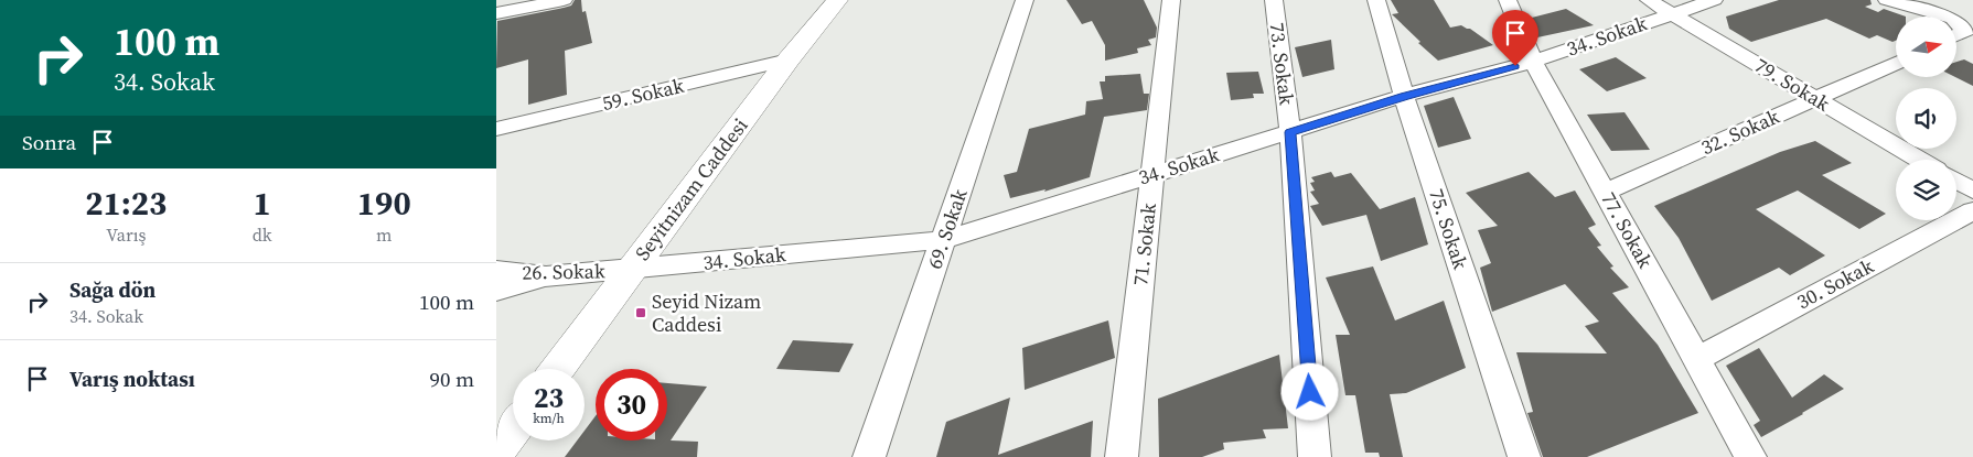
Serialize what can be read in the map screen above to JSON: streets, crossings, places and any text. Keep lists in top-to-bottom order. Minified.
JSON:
{"streets":{"street":["34. Sokak","73. Sokak","79. Sokak","59. Sokak","32. Sokak","Seyitnizam Caddesi","69. Sokak","75. Sokak","77. Sokak","71. Sokak","26. Sokak","30. Sokak"]},"crossings":[["34. Sokak","73. Sokak"],["34. Sokak","79. Sokak"],["34. Sokak","Seyitnizam Caddesi"],["34. Sokak","69. Sokak"],["34. Sokak","75. Sokak"],["34. Sokak","77. Sokak"],["34. Sokak","71. Sokak"],["34. Sokak","26. Sokak"],["79. Sokak","32. Sokak"],["59. Sokak","Seyitnizam Caddesi"],["32. Sokak","77. Sokak"],["Seyitnizam Caddesi","26. Sokak"],["77. Sokak","30. Sokak"]],"places":{"transit":["Seyid Nizam Caddesi"]},"north":"right","page":{"turn":["100 m","34. Sokak"],"then":"Sonra","eta":["21:23","Varış","1","dk","190","m"],"list":[{"name":"Sağa dön","note":"34. Sokak","value":"100 m"},{"name":"Varış noktası","value":"90 m"}],"speed":"23 km/h","limit":"30"}}
